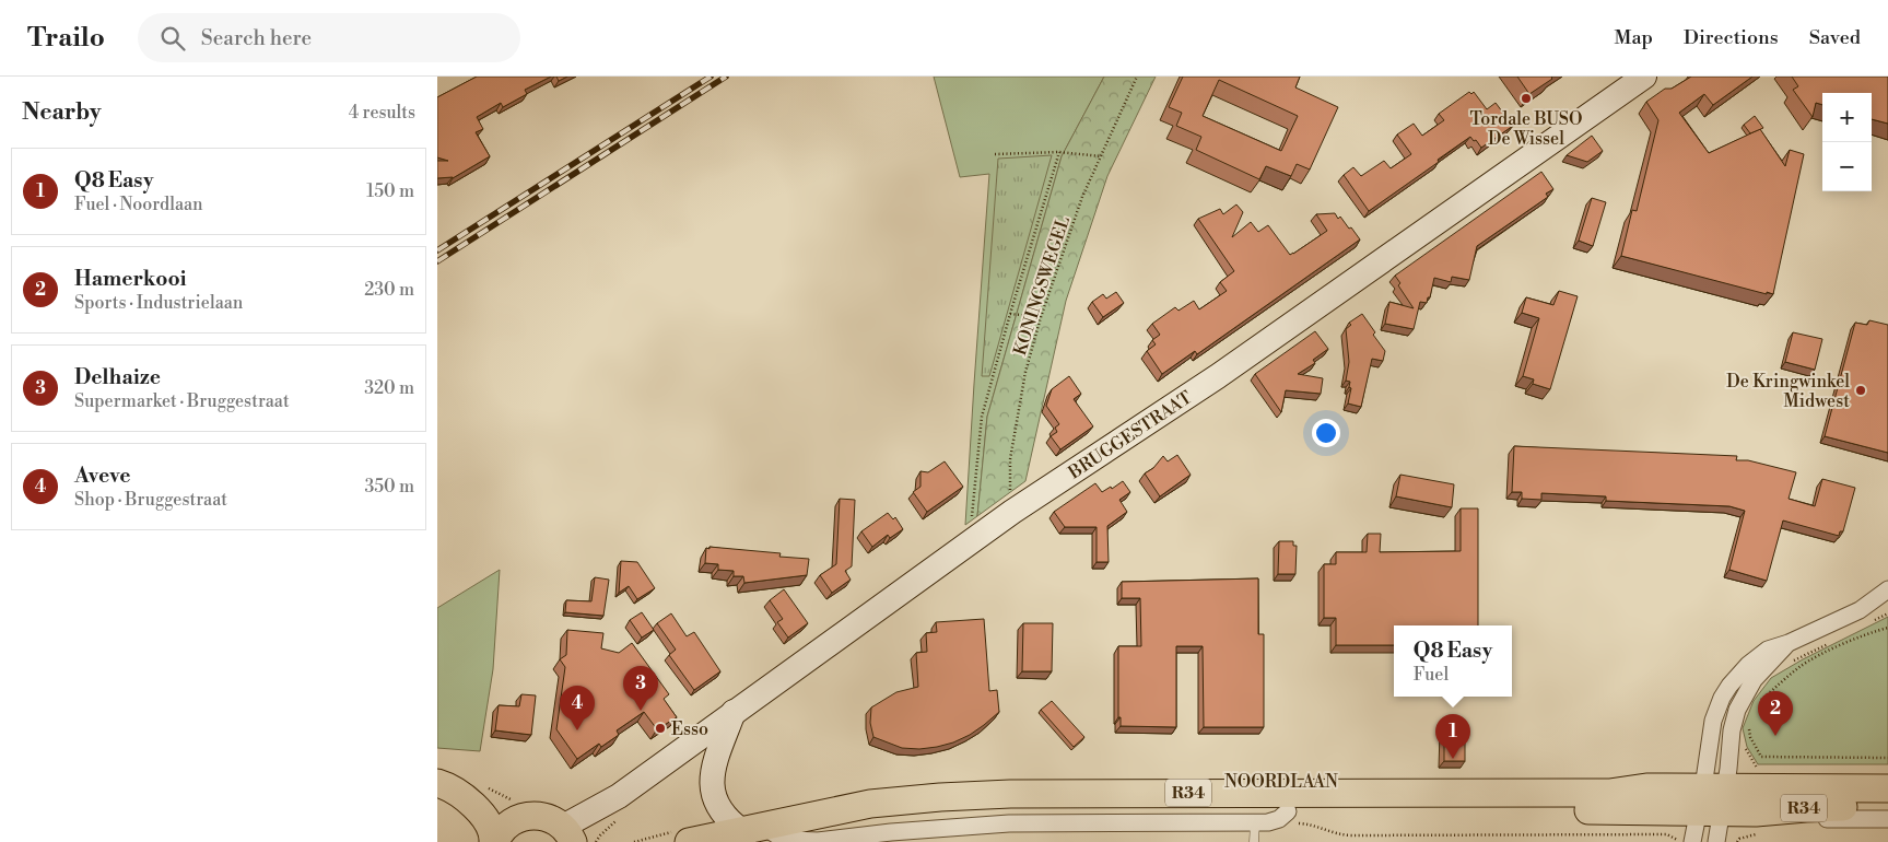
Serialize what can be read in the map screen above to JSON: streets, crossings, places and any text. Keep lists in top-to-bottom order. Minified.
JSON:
{"streets":{"main road":["NOORDLAAN","R34"],"street":["BRUGGESTRAAT"],"path":["KONINGSWEGEL"]},"crossings":[["KONINGSWEGEL","BRUGGESTRAAT"]],"places":["Tordale BUSO De Wissel","De Kringwinkel Midwest","Esso"],"page":{"header":"Trailo","search":"Search here","nav":["Map","Directions","Saved"],"heading":["Nearby","4 results"],"map_buttons":["+","−"],"list":[{"mark":"1","name":"Q8 Easy","note":"Fuel · Noordlaan","value":"150 m"},{"mark":"2","name":"Hamerkooi","note":"Sports · Industrielaan","value":"230 m"},{"mark":"3","name":"Delhaize","note":"Supermarket · Bruggestraat","value":"320 m"},{"mark":"4","name":"Aveve","note":"Shop · Bruggestraat","value":"350 m"}],"popup":["Q8 Easy","Fuel"],"pins":["3","4","2","1"]}}
